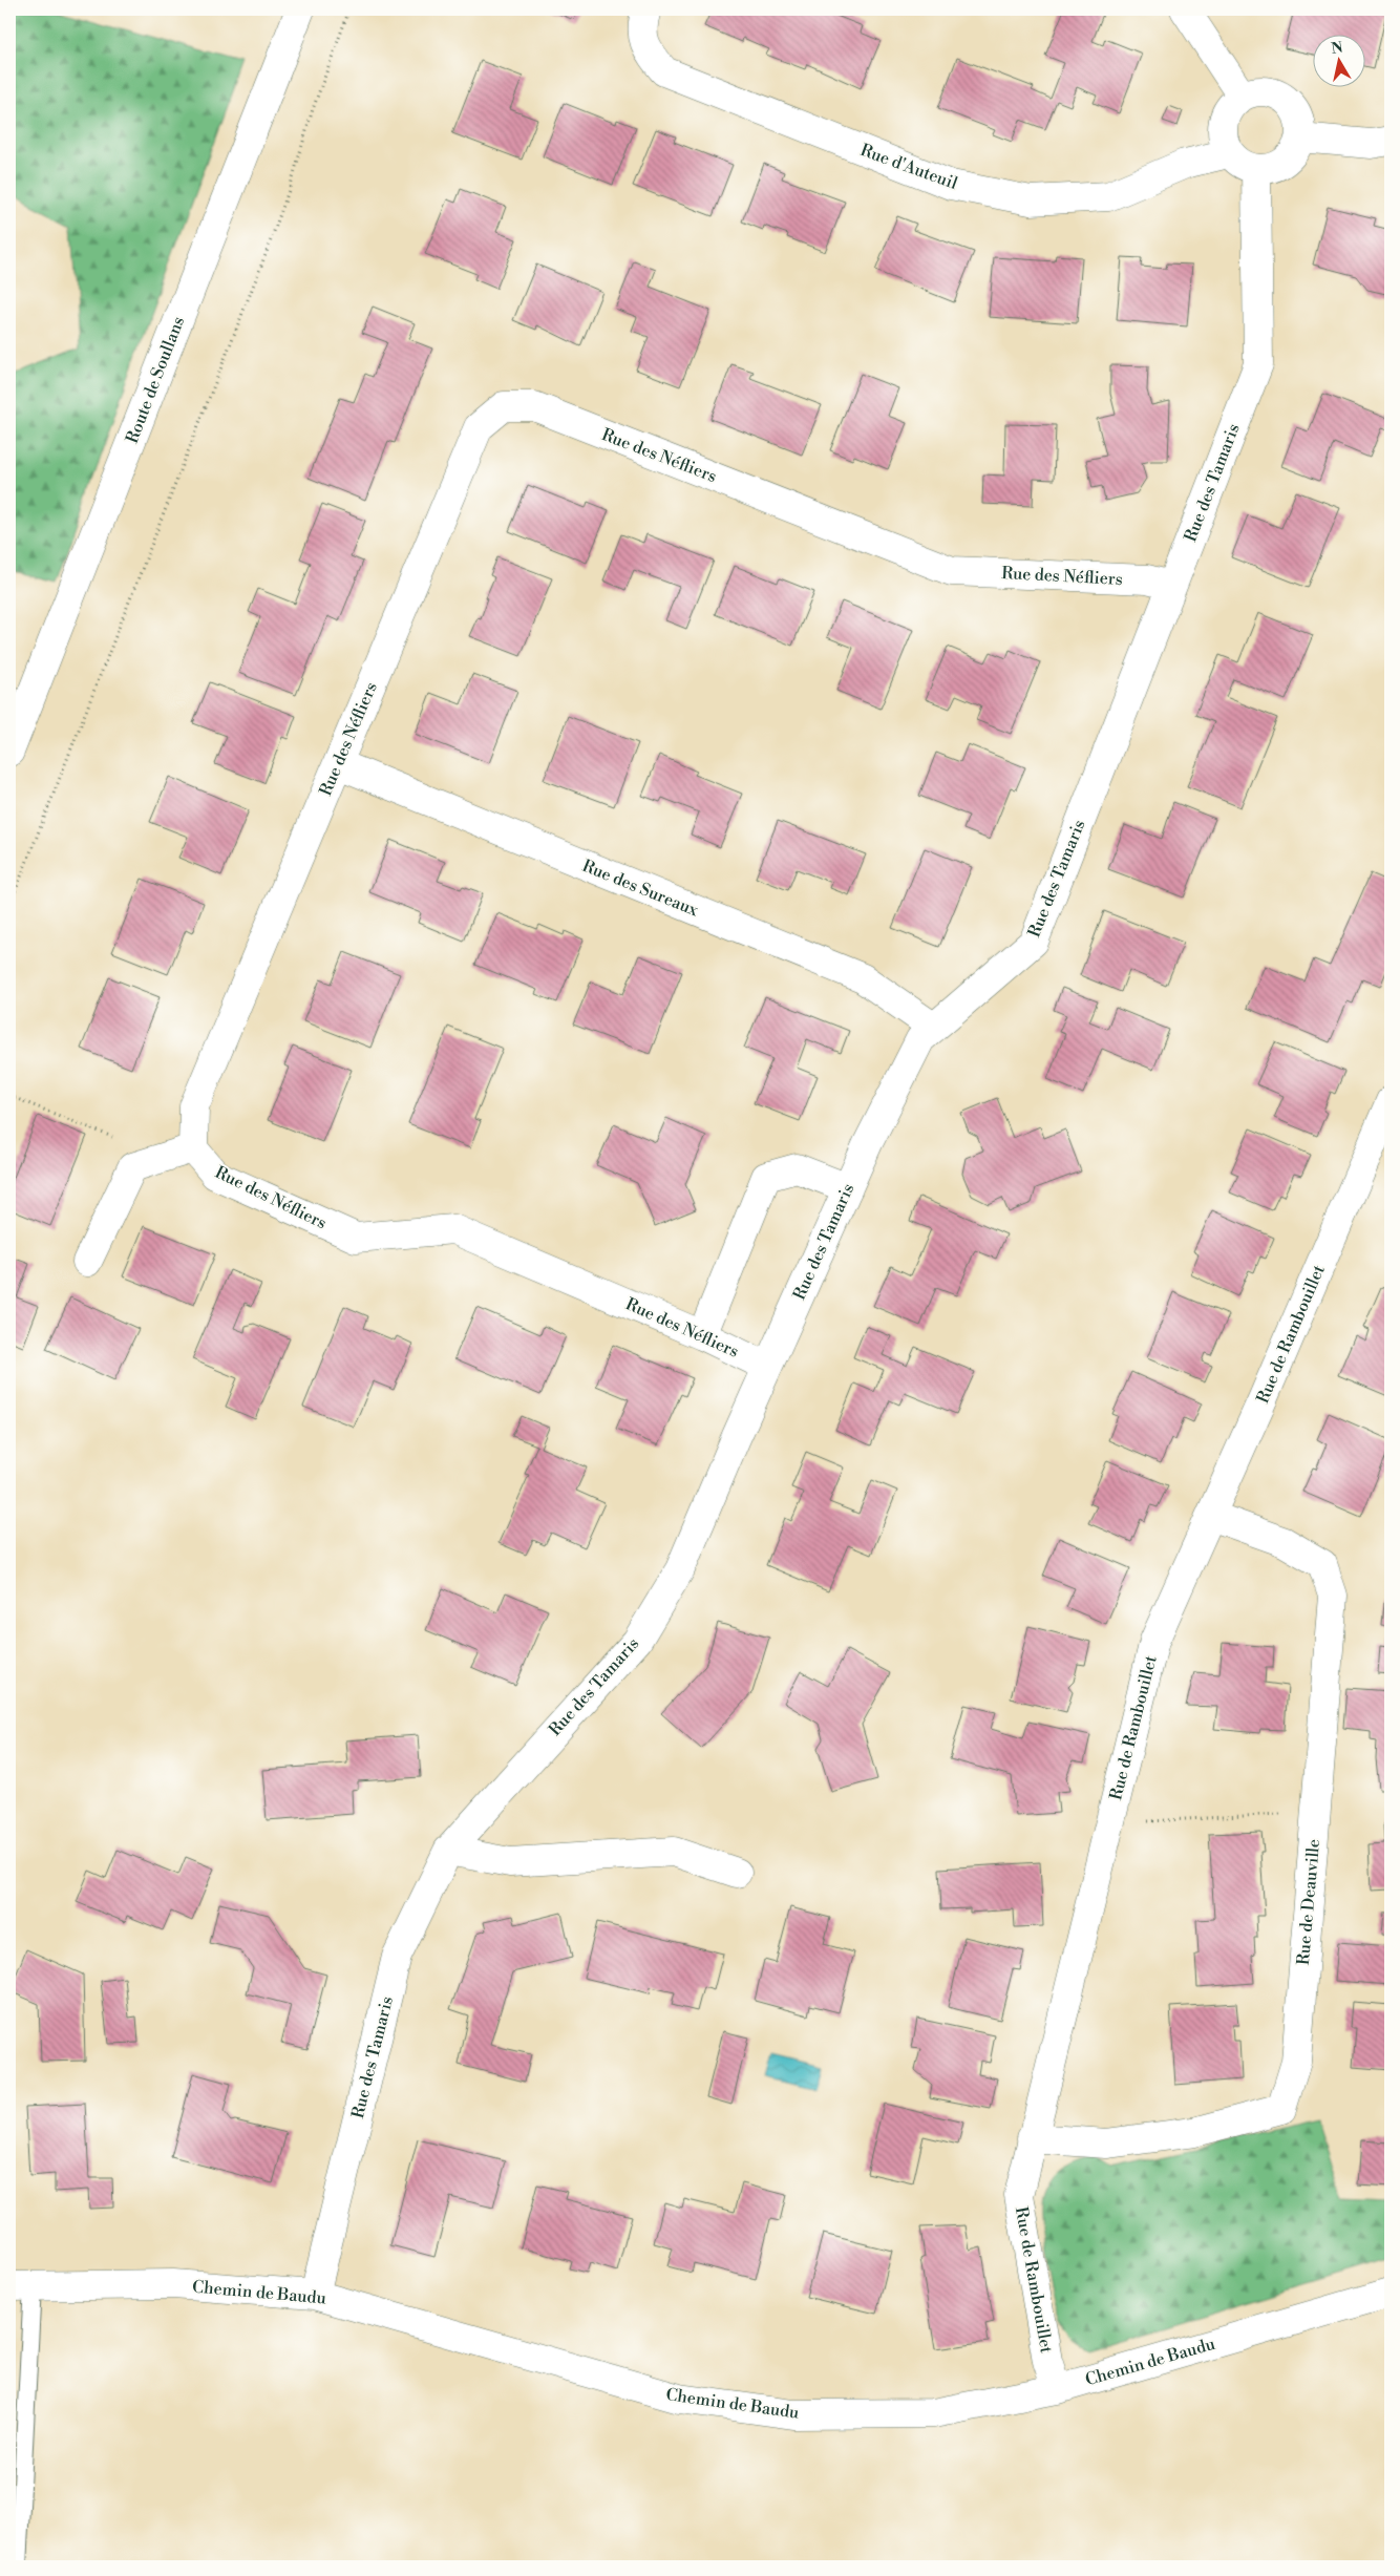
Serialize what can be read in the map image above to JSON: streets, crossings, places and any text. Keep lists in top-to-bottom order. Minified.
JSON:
{"streets":{"street":["Rue d'Auteuil","Route de Soullans","Rue des Néfliers","Rue des Tamaris","Rue des Sureaux","Rue de Rambouillet","Rue de Deauville","Chemin de Baudu"]},"crossings":[["Rue d'Auteuil","Rue des Tamaris"],["Rue des Néfliers","Rue des Tamaris"],["Rue des Néfliers","Rue des Sureaux"],["Rue des Tamaris","Rue des Sureaux"],["Rue des Tamaris","Chemin de Baudu"],["Rue de Rambouillet","Rue de Deauville"],["Rue de Rambouillet","Chemin de Baudu"]],"north":"top"}
